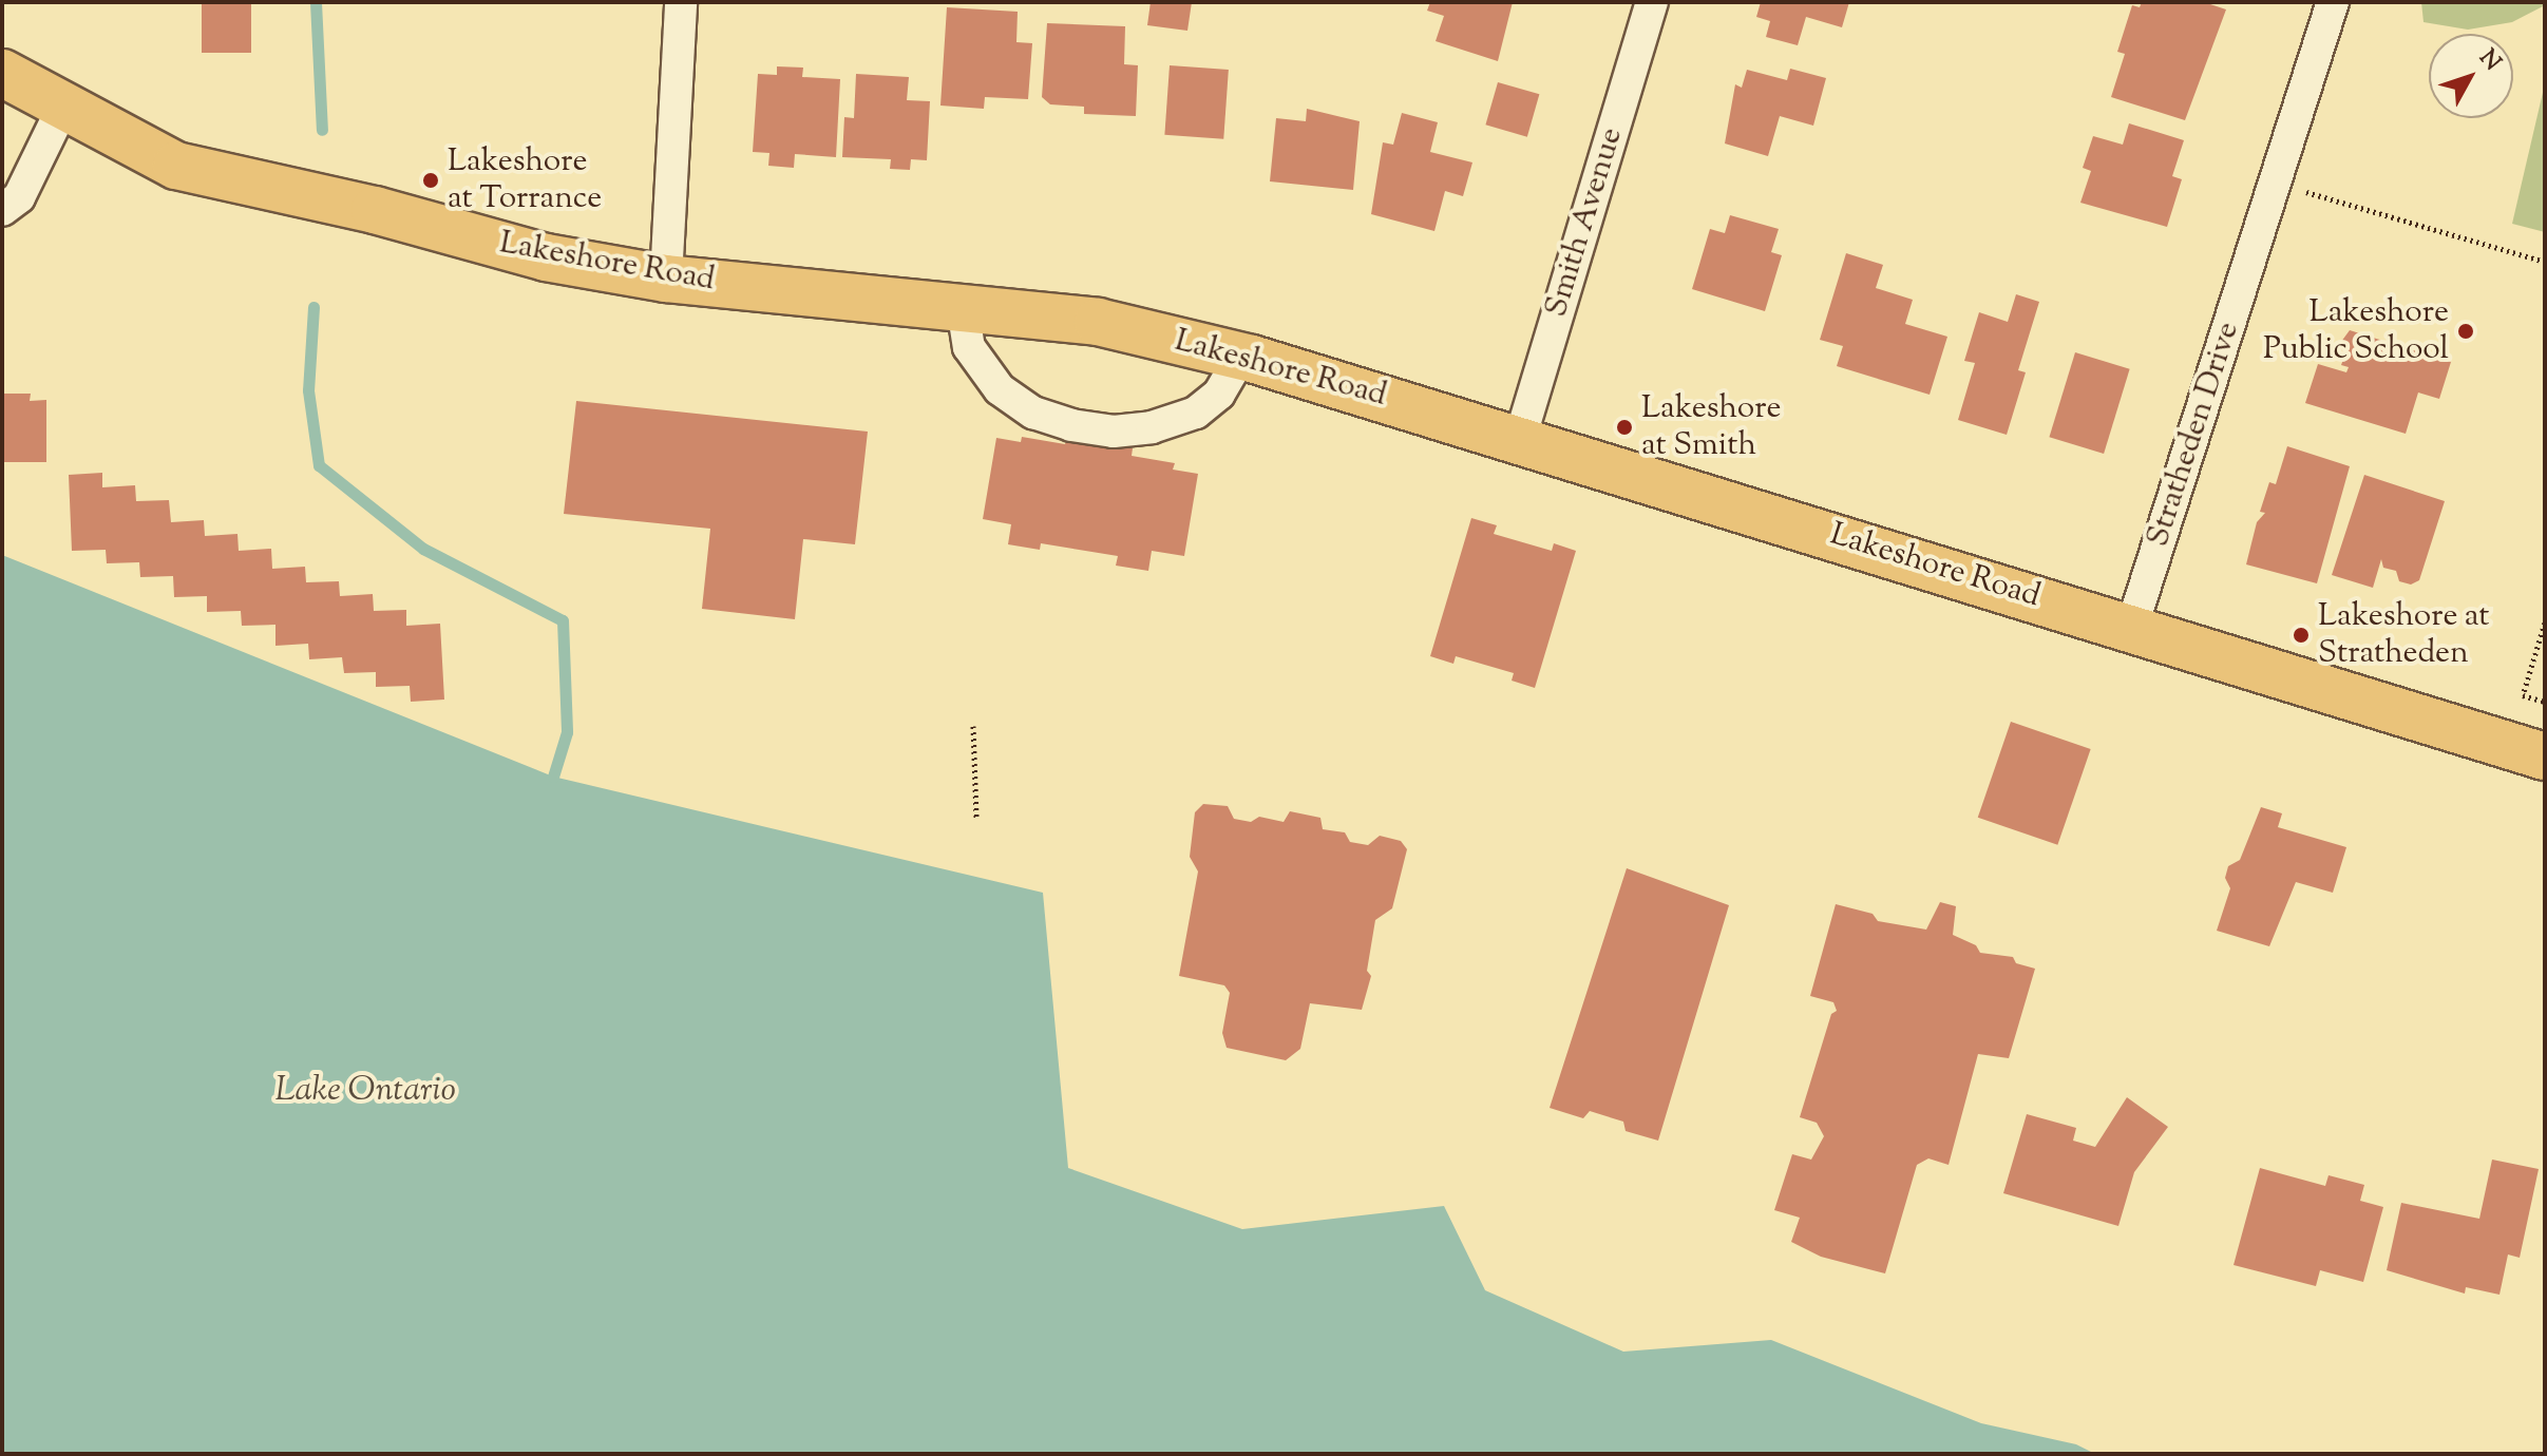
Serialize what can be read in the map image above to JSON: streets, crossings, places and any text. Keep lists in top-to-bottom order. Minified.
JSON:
{"streets":{"main road":["Lakeshore Road"],"street":["Smith Avenue","Stratheden Drive"]},"crossings":[["Smith Avenue","Lakeshore Road"],["Lakeshore Road","Stratheden Drive"]],"water":["Lake Ontario"],"places":["Lakeshore at Torrance","Lakeshore Public School","Lakeshore at Smith","Lakeshore at Stratheden"],"north":"top right"}
